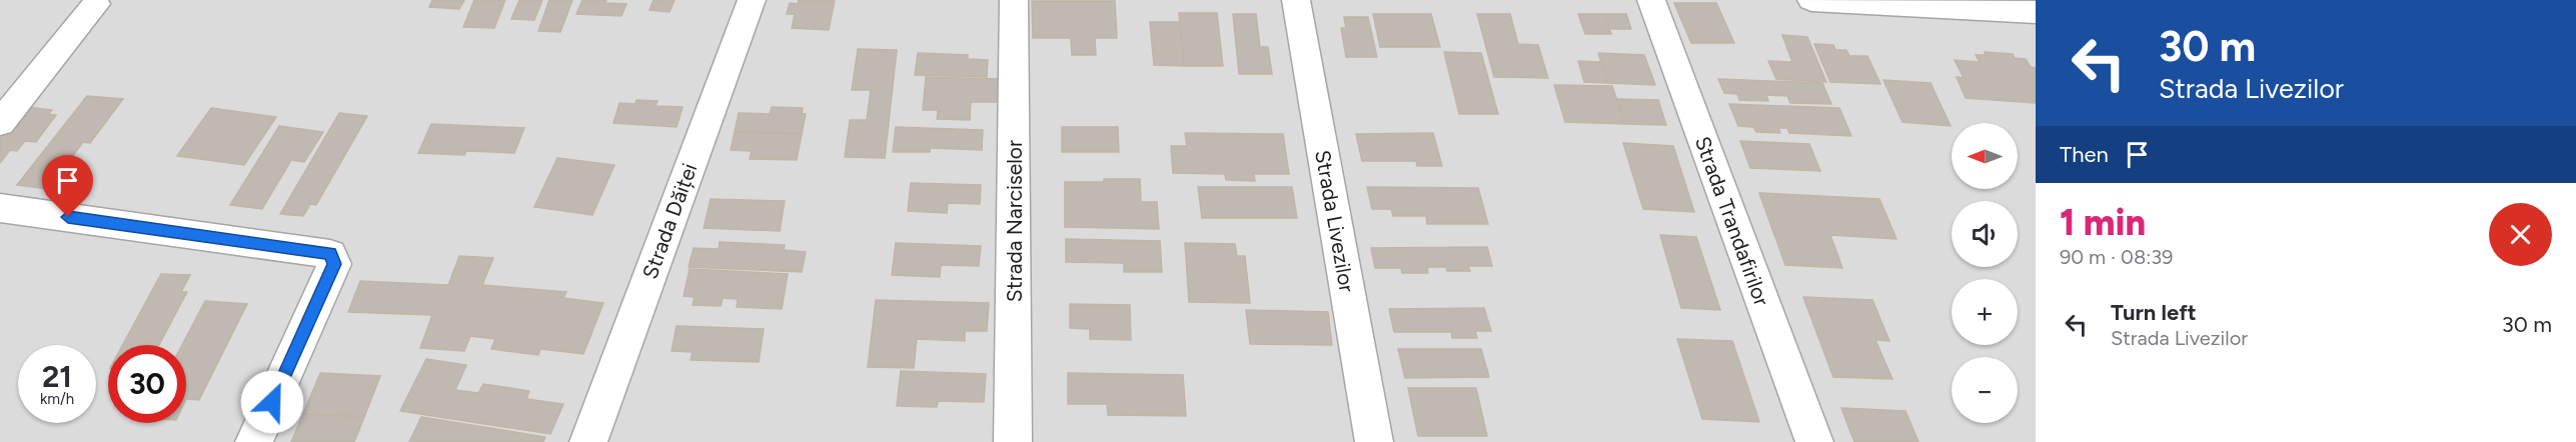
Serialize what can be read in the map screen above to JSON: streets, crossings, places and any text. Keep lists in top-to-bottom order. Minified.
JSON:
{"streets":{"street":["Strada Dăiței","Strada Narciselor","Strada Livezilor","Strada Trandafirilor"]},"north":"left","page":{"turn":["30 m","Strada Livezilor"],"map_buttons":["+","−"],"then":"Then","heading":["1 min","90 m · 08:39"],"list":[{"name":"Turn left","note":"Strada Livezilor","value":"30 m"}],"speed":"21 km/h","limit":"30"}}
